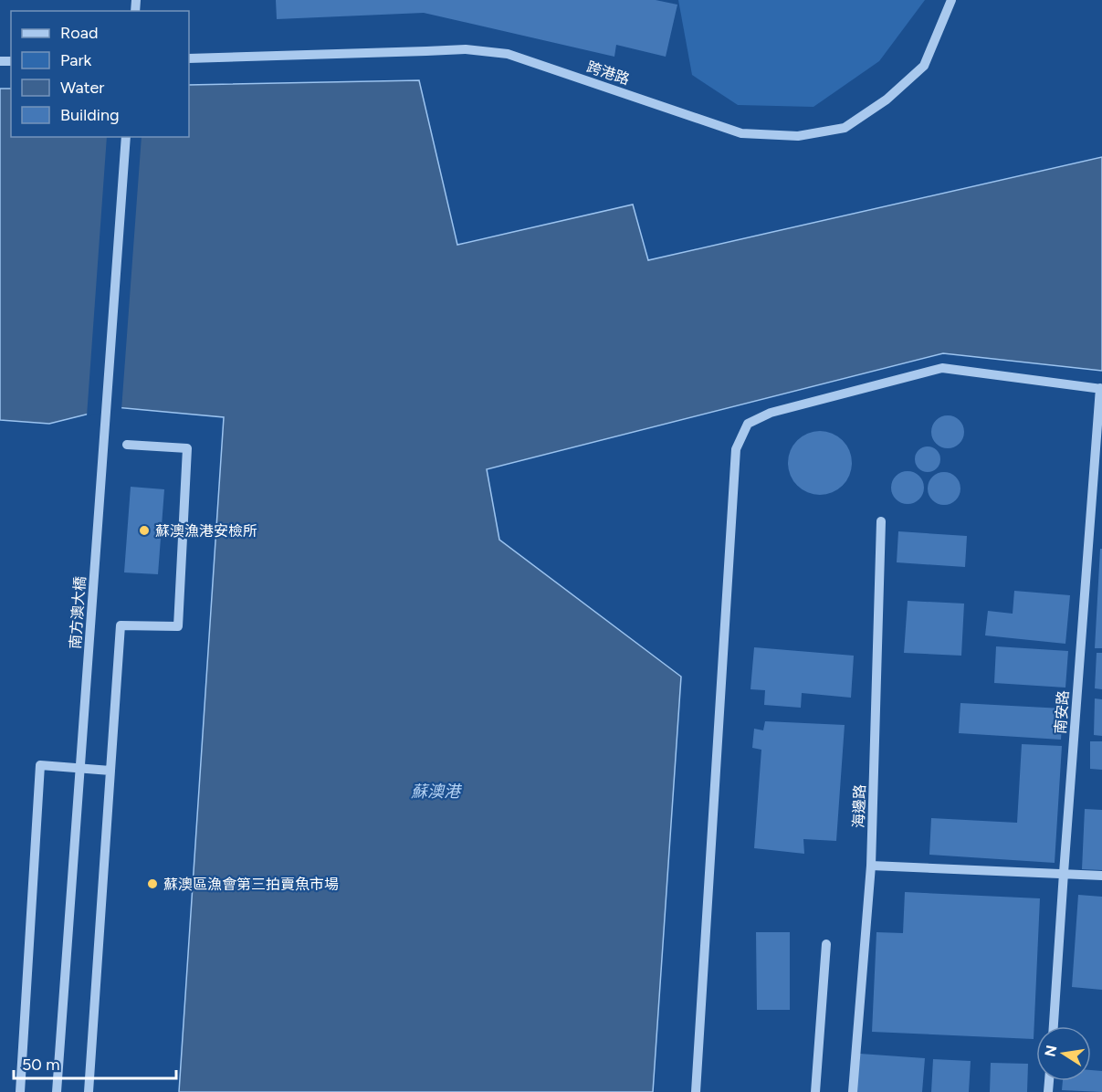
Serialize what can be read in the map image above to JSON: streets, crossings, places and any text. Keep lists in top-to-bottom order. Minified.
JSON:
{"streets":{"street":["跨港路","南方澳大橋","南安路","海邊路"]},"water":["蘇澳港"],"places":["蘇澳漁港安檢所","蘇澳區漁會第三拍賣魚市場"],"legend":["Road","Park","Water","Building"],"scale_bar":"50 m","north":"left"}
